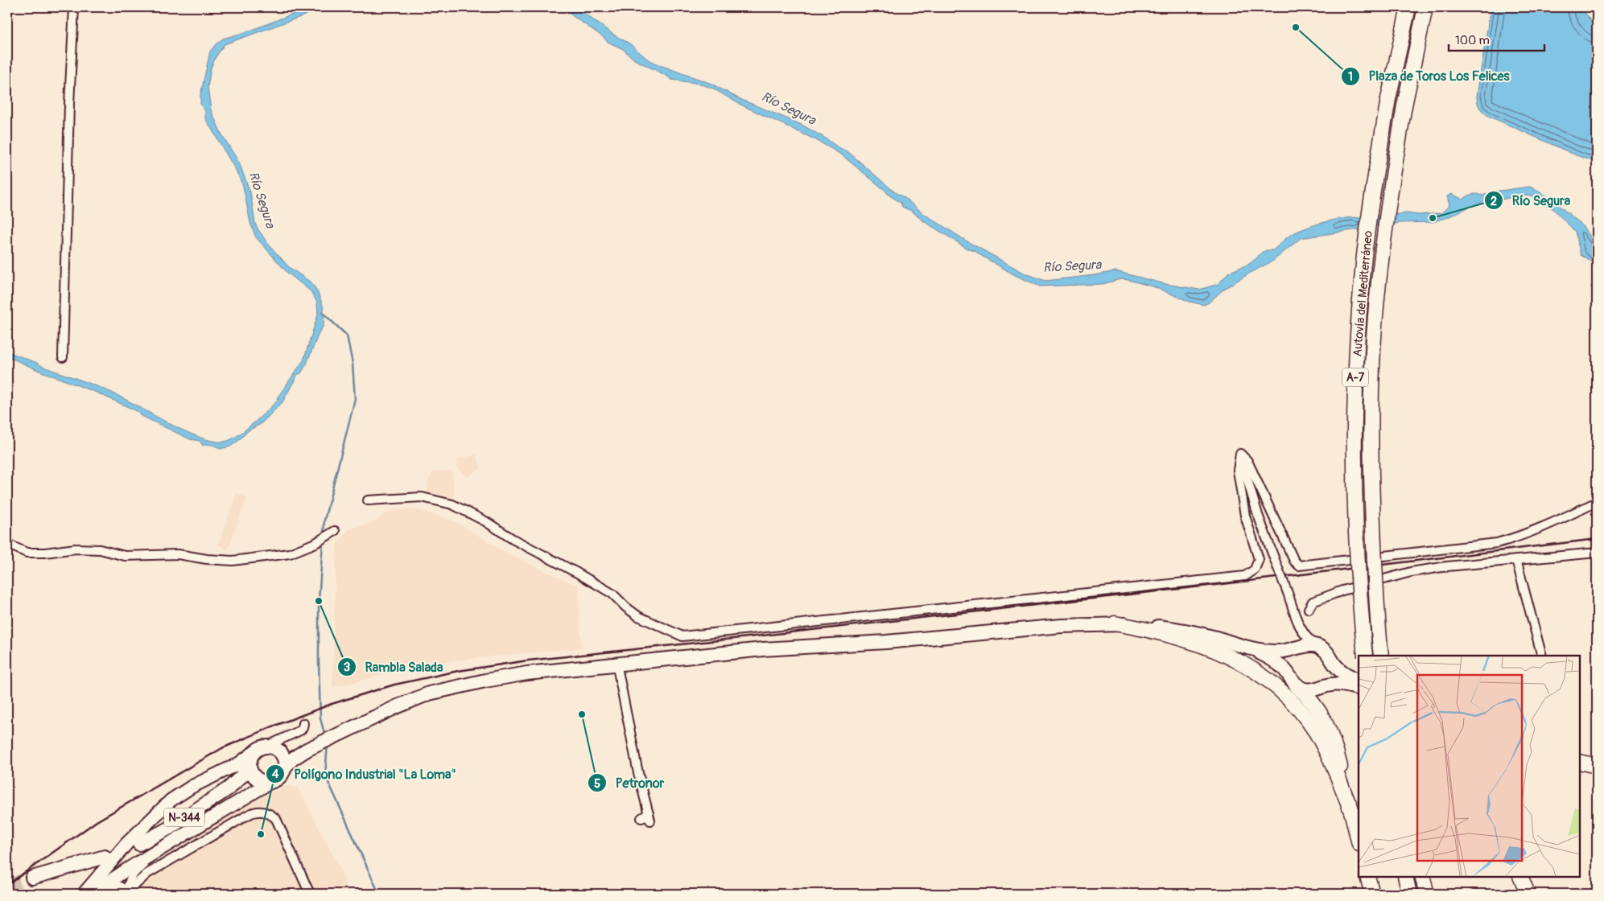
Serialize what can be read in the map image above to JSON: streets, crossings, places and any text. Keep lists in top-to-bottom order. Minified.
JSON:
{"streets":{"highway":["Autovía del Mediterráneo","A-7","N-344"]},"water":["Río Segura"],"places":["Plaza de Toros Los Felices","Río Segura","Rambla Salada","Petronor","Polígono Industrial \"La Loma\""],"scale_bar":"100 m"}
